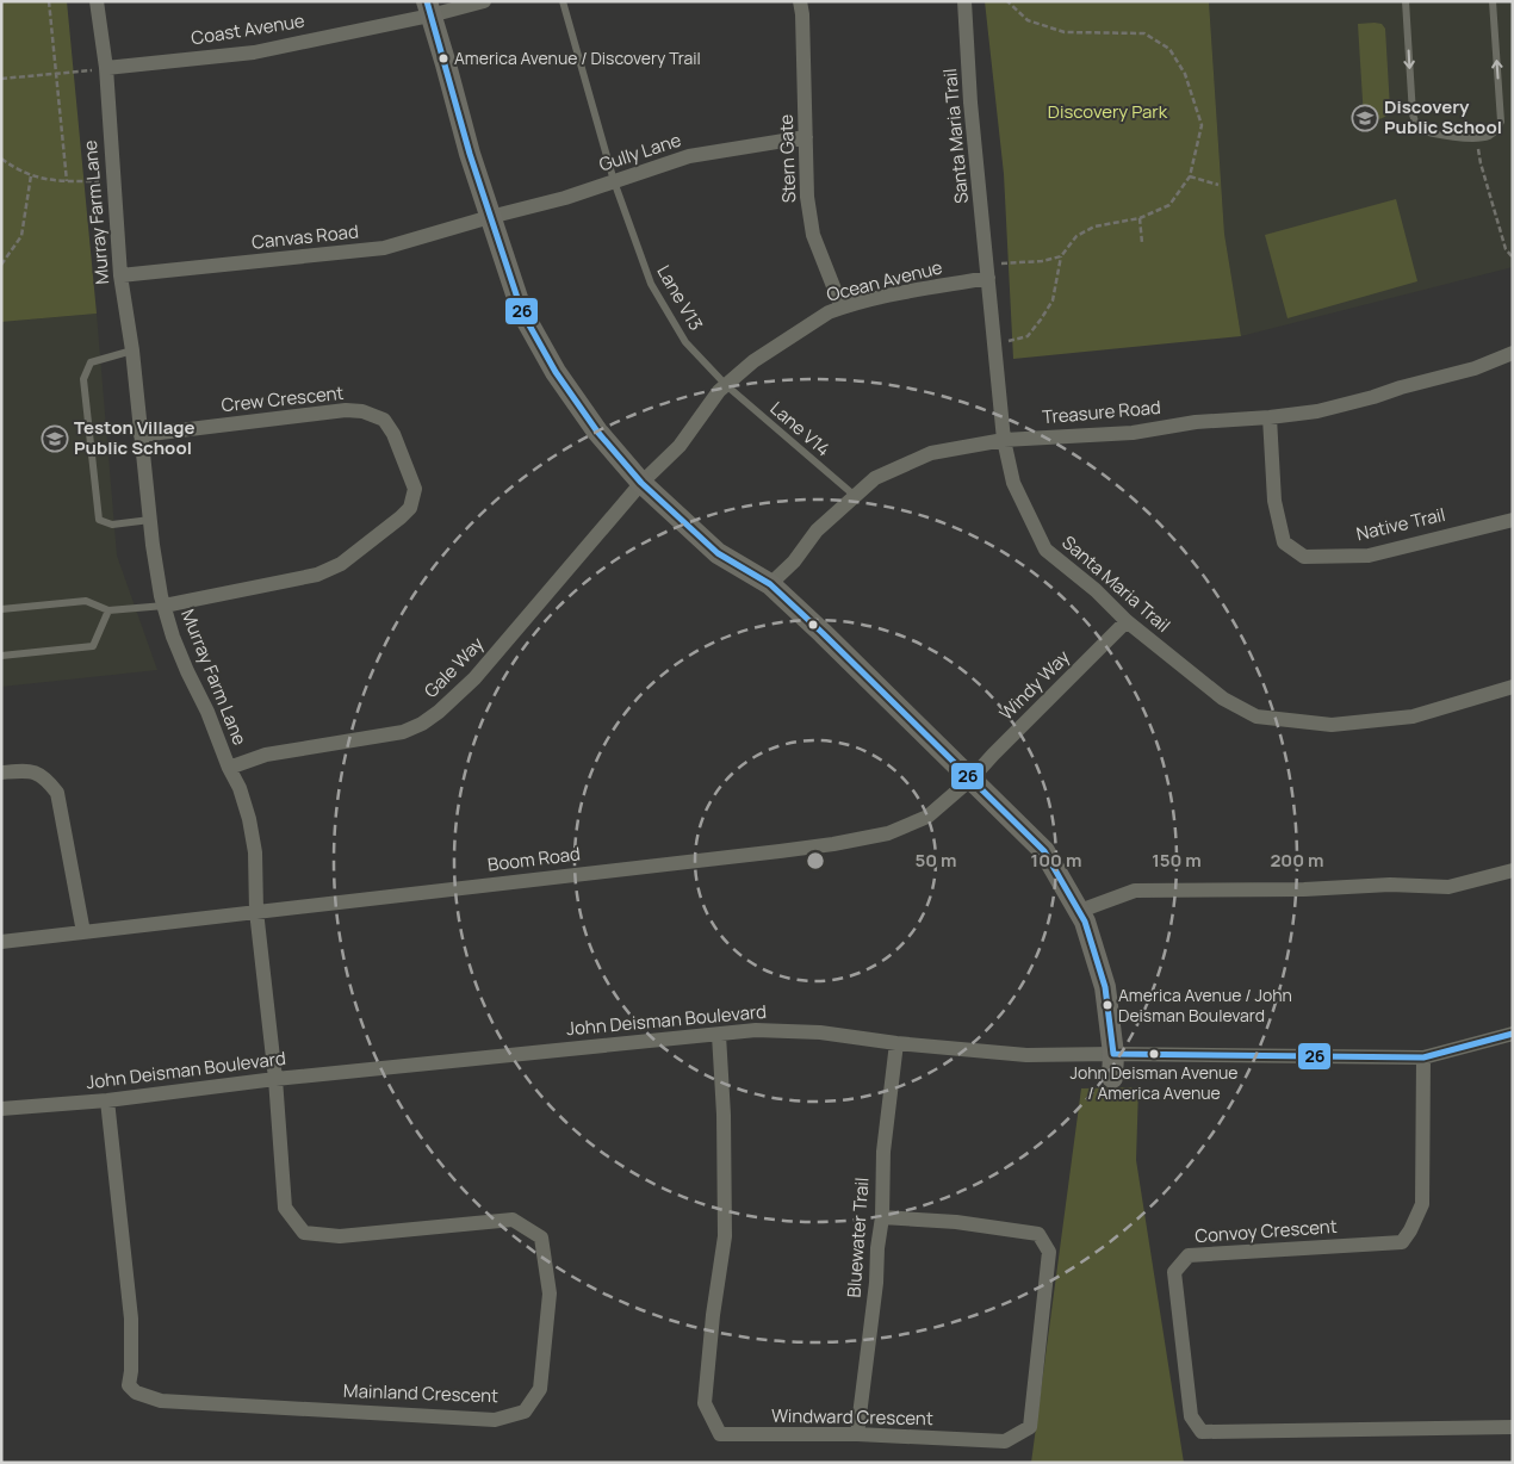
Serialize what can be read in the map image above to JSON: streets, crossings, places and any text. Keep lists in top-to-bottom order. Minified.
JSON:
{"streets":{"street":["Coast Avenue","Santa Maria Trail","Gully Lane","Stern Gate","Murray Farm Lane","Canvas Road","Ocean Avenue","Crew Crescent","Treasure Road","Native Trail","Gale Way","Windy Way","Boom Road","John Deisman Boulevard","Convoy Crescent","Bluewater Trail","Mainland Crescent","Windward Crescent"],"lane":["Lane V13","Lane V14"]},"crossings":[["Coast Avenue","Murray Farm Lane"],["Santa Maria Trail","Ocean Avenue"],["Santa Maria Trail","Treasure Road"],["Santa Maria Trail","Windy Way"],["Gully Lane","Stern Gate"],["Gully Lane","Canvas Road"],["Gully Lane","Lane V13"],["Stern Gate","Ocean Avenue"],["Murray Farm Lane","Canvas Road"],["Murray Farm Lane","Crew Crescent"],["Murray Farm Lane","Gale Way"],["Murray Farm Lane","Boom Road"],["Murray Farm Lane","John Deisman Boulevard"],["Murray Farm Lane","Mainland Crescent"],["Ocean Avenue","Lane V13"],["Ocean Avenue","Lane V14"],["Ocean Avenue","Gale Way"],["Lane V13","Lane V14"],["Treasure Road","Lane V14"],["Treasure Road","Native Trail"],["Windy Way","Boom Road"],["John Deisman Boulevard","Convoy Crescent"],["John Deisman Boulevard","Bluewater Trail"],["John Deisman Boulevard","Mainland Crescent"],["John Deisman Boulevard","Windward Crescent"],["Bluewater Trail","Windward Crescent"]],"parks":["Discovery Park"],"places":{"other":["America Avenue / Discovery Trail","America Avenue / John Deisman Boulevard","John Deisman Avenue / America Avenue"],"school or university":["Discovery Public School","Teston Village Public School"]},"lines":["transit line 26"],"rings":["50 m","100 m","150 m","200 m"]}
